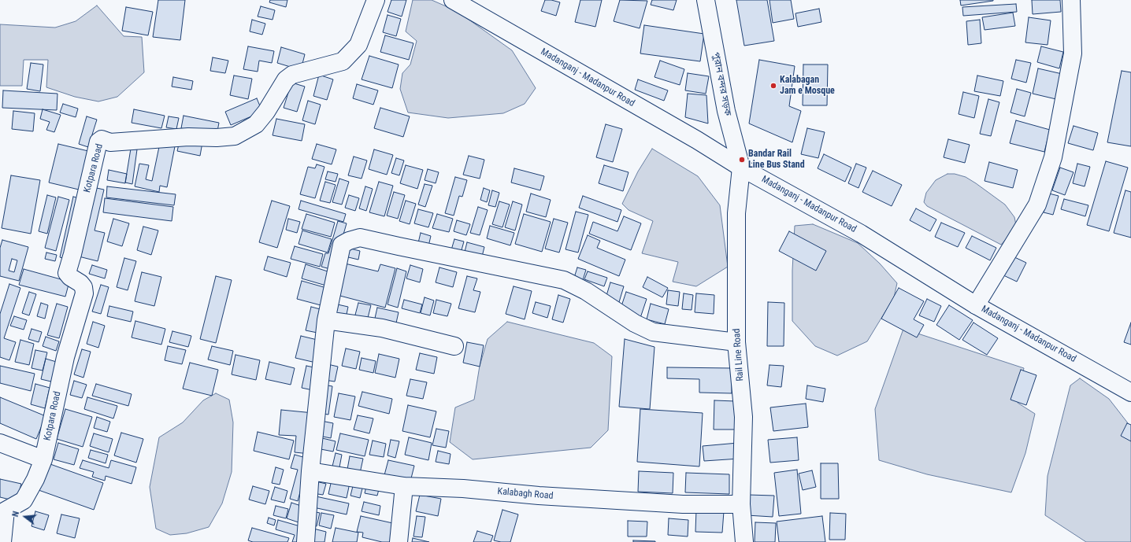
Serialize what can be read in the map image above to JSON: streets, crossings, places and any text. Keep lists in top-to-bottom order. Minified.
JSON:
{"streets":{"street":["Madanganj - Madanpur Road","পুরান বন্দর সড়ক","Kotpara Road","Rail Line Road","Kalabagh Road"]},"crossings":[["Madanganj - Madanpur Road","পুরান বন্দর সড়ক"],["Madanganj - Madanpur Road","Rail Line Road"],["পুরান বন্দর সড়ক","Rail Line Road"],["Rail Line Road","Kalabagh Road"]],"places":["Kalabagan Jam e Mosque","Bandar Rail Line Bus Stand"],"north":"left"}
